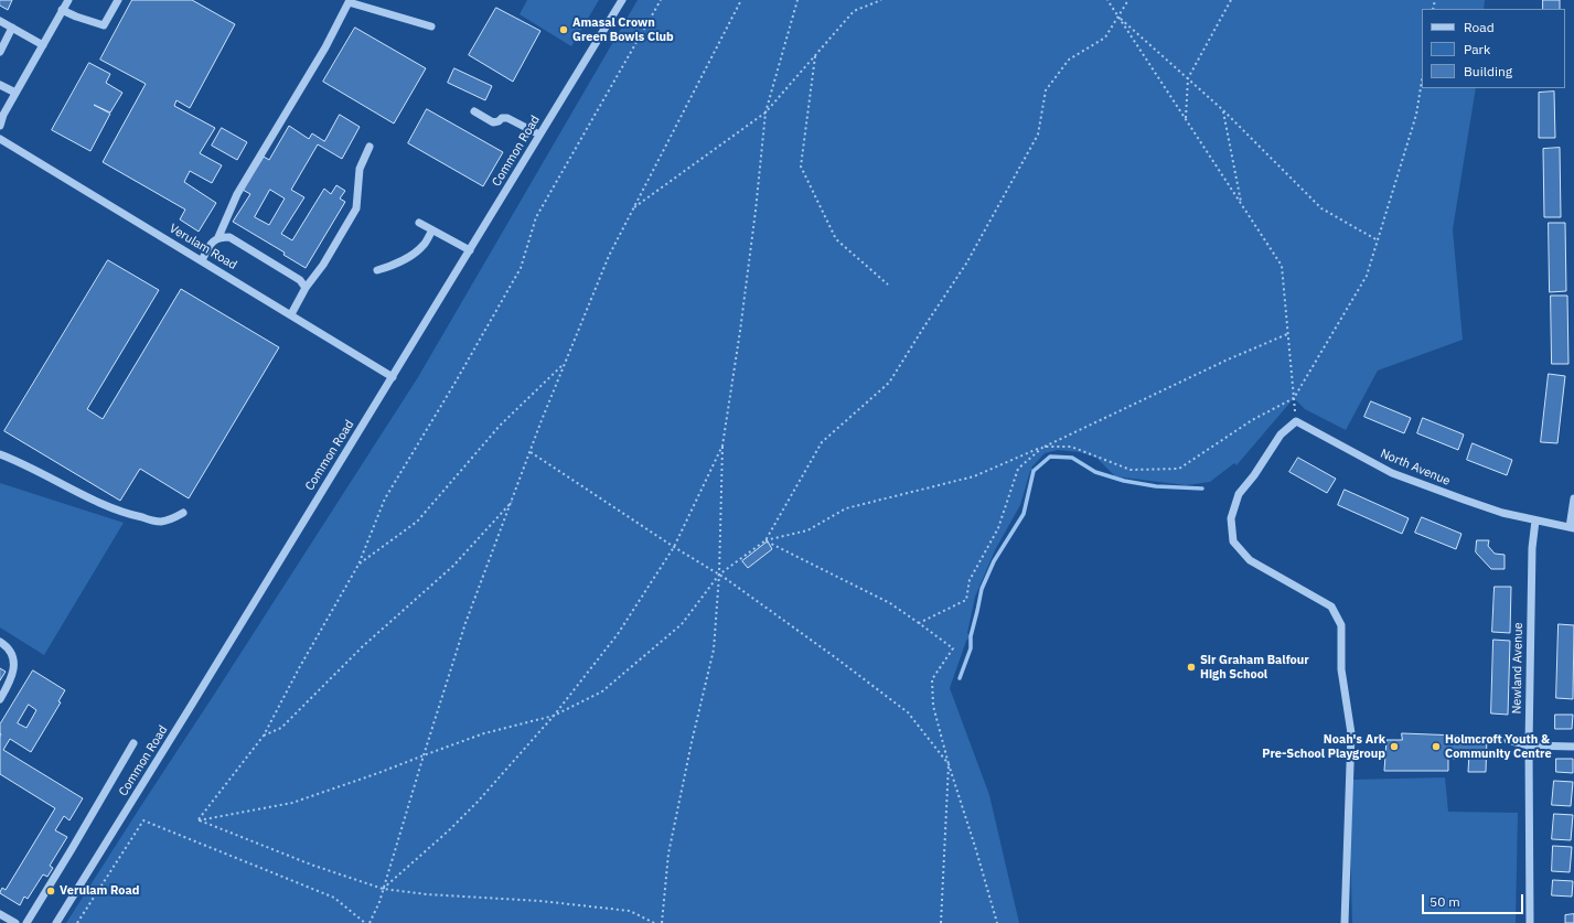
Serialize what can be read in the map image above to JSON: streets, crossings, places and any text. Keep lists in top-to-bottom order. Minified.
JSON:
{"streets":{"street":["Common Road","Verulam Road","North Avenue","Newland Avenue"]},"crossings":[["Common Road","Verulam Road"],["North Avenue","Newland Avenue"]],"places":["Amasal Crown Green Bowls Club","Sir Graham Balfour High School","Noah's Ark Pre-School Playgroup","Holmcroft Youth & Community Centre","Verulam Road"],"legend":["Road","Park","Building"],"scale_bar":"50 m"}
